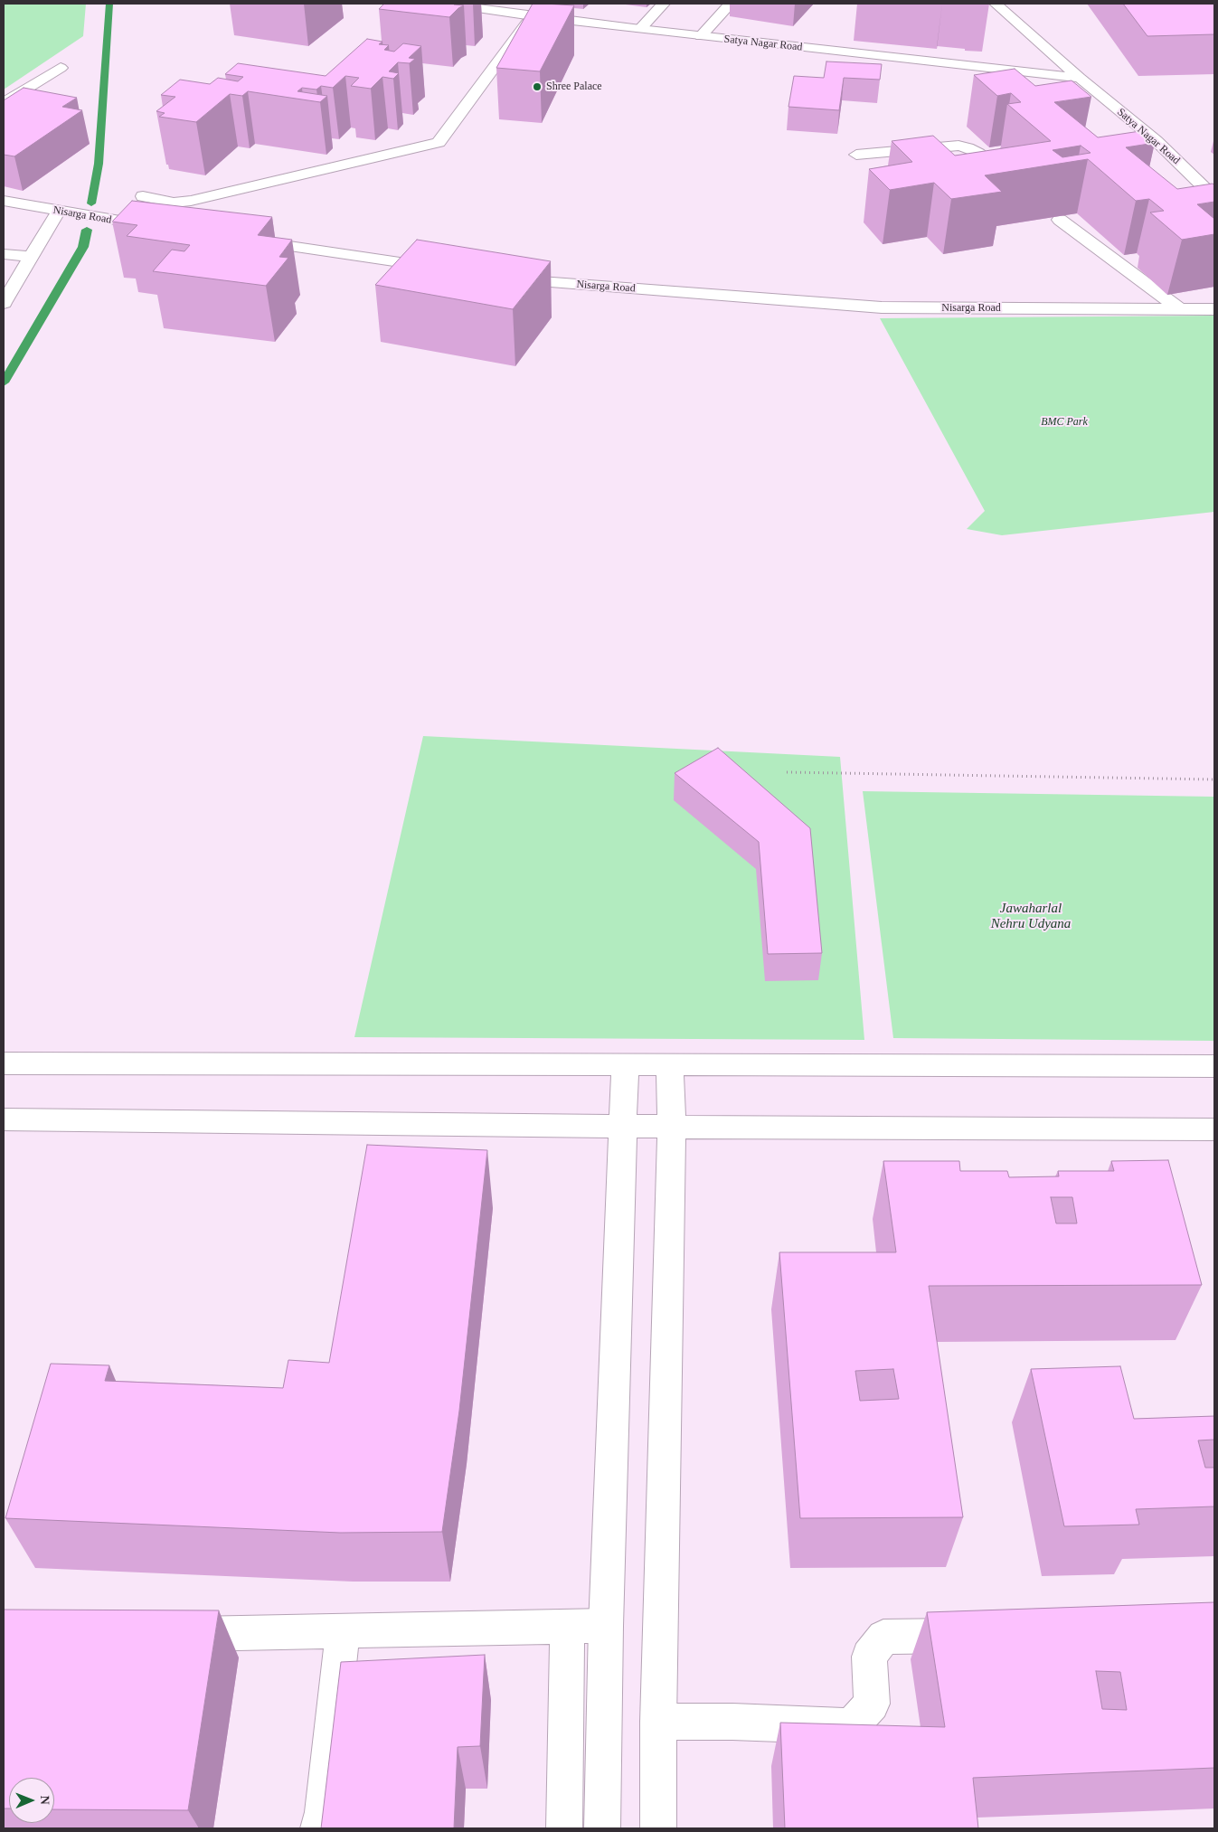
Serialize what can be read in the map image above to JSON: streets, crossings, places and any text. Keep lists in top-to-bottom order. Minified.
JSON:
{"streets":{"street":["Satya Nagar Road","Nisarga Road"]},"parks":["BMC Park","Jawaharlal Nehru Udyana"],"places":["Shree Palace"],"north":"right"}
